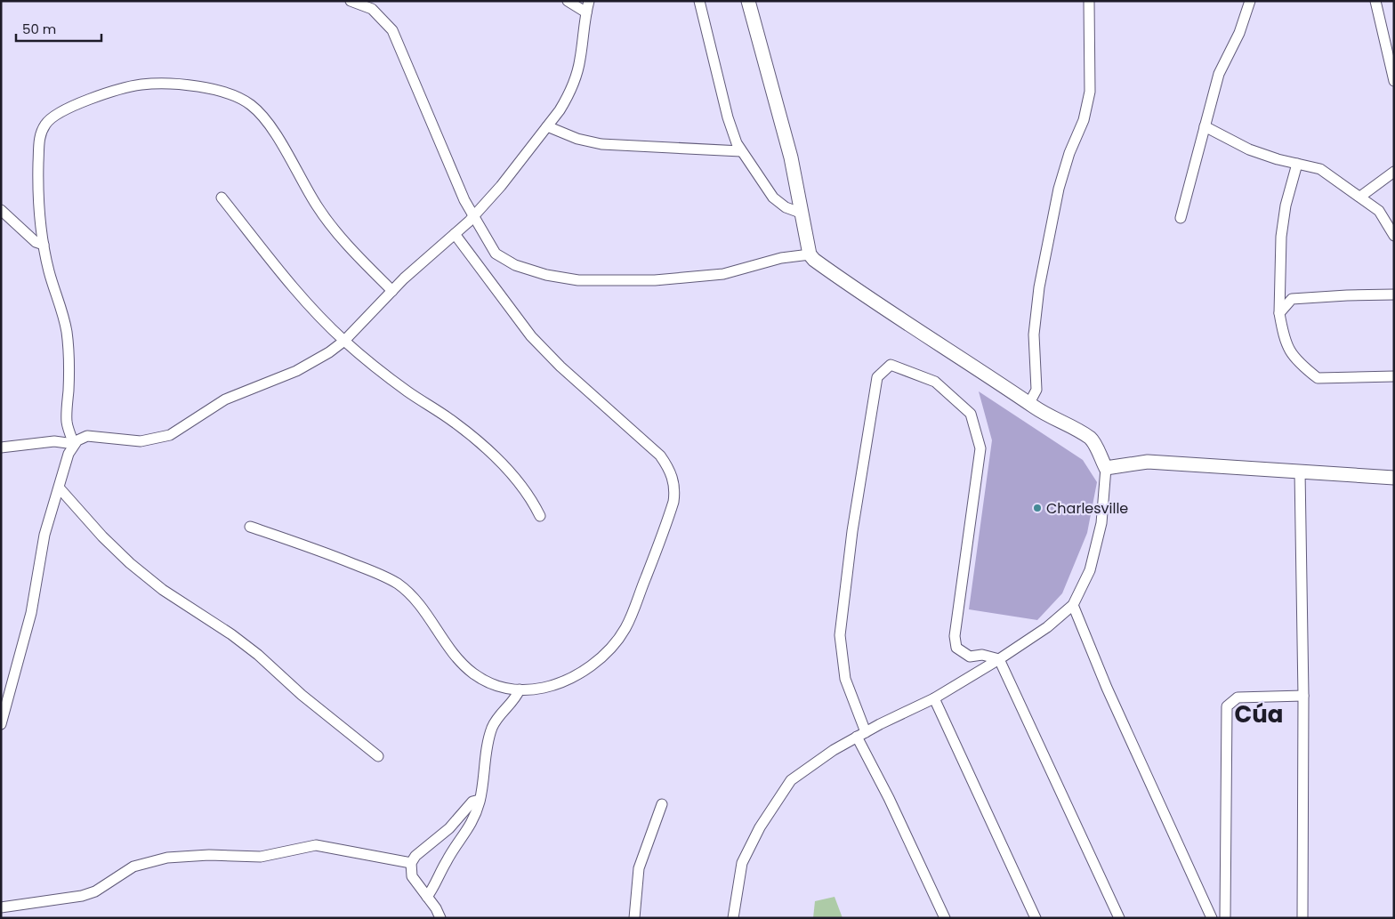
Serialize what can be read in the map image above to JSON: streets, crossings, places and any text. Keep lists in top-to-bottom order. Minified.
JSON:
{"districts":["Cúa"],"places":["Charlesville"],"scale_bar":"50 m"}
